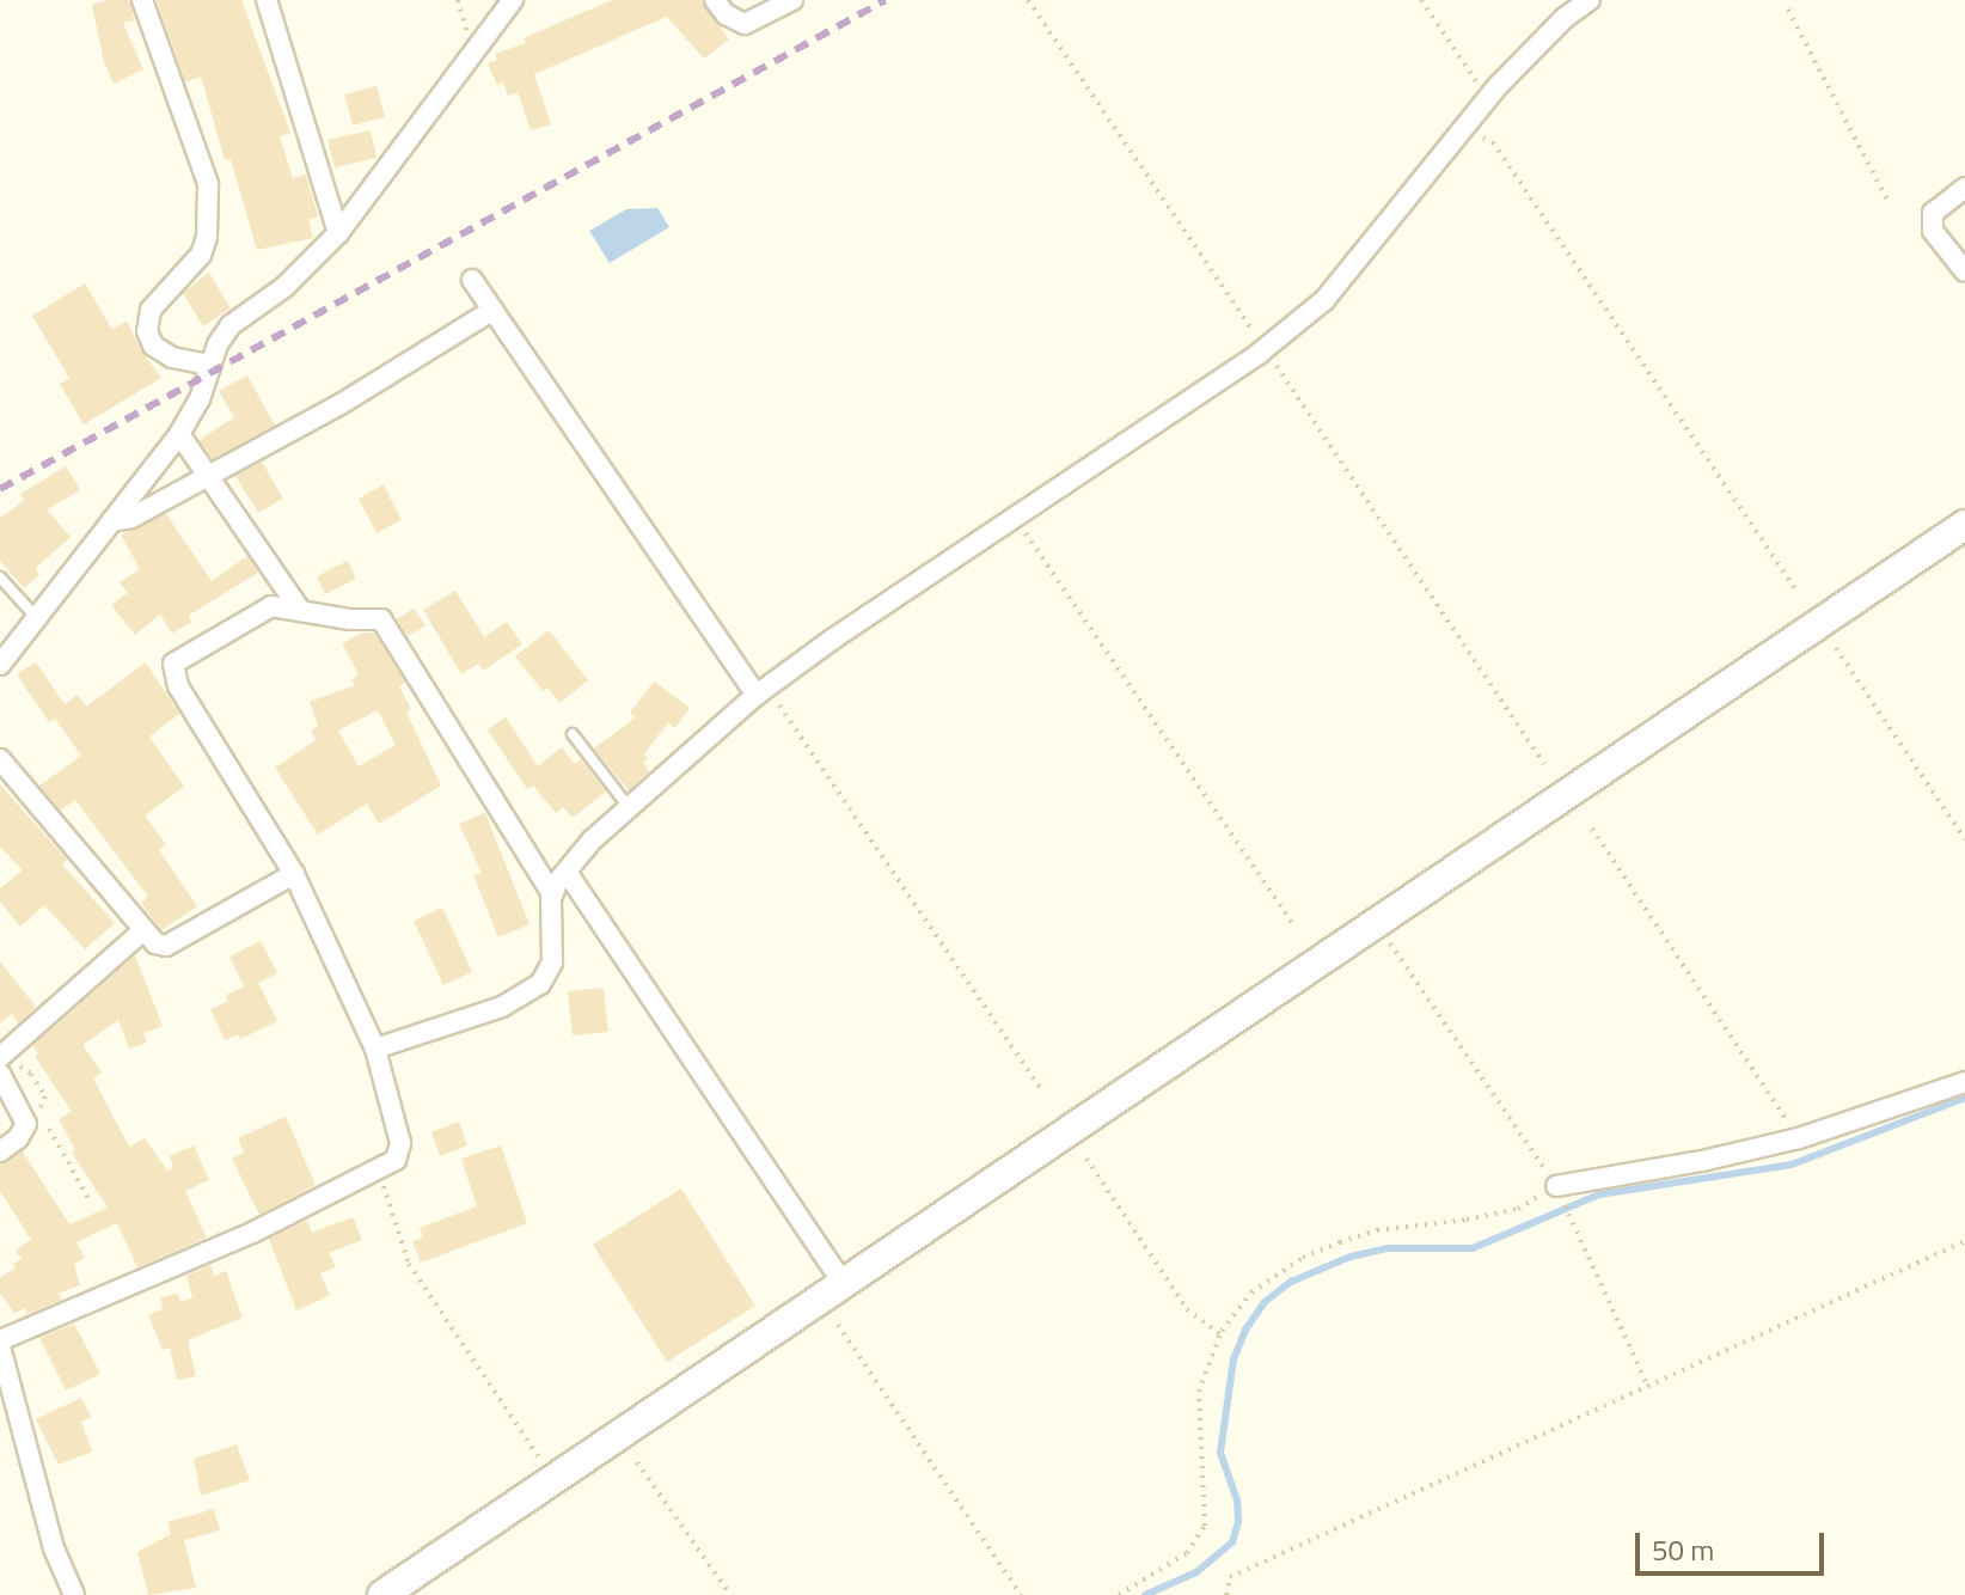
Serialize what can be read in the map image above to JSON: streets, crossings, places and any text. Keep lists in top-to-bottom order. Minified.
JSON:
{"scale_bar":"50 m"}
